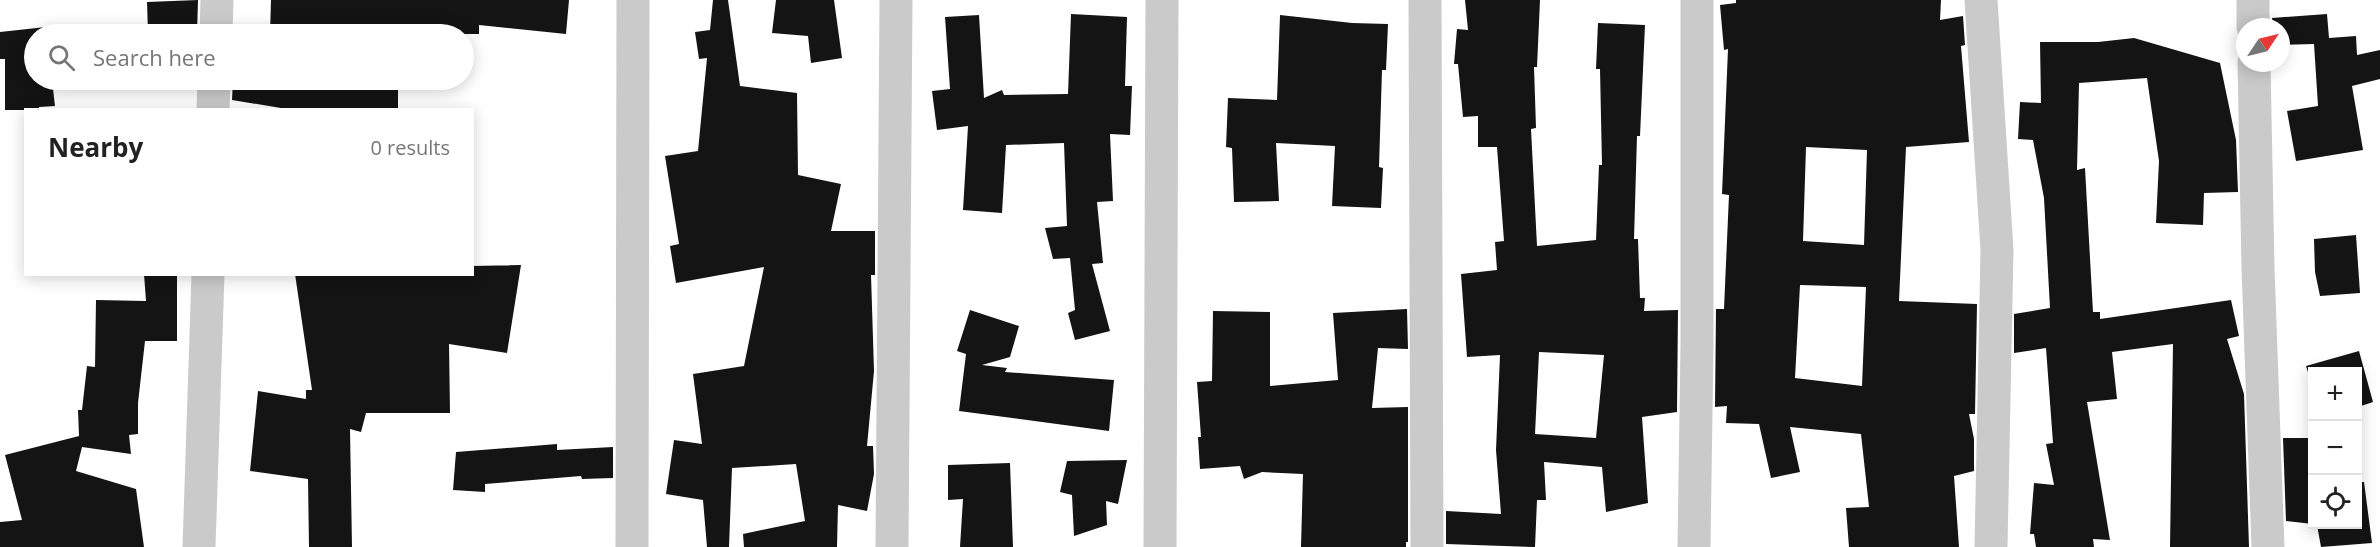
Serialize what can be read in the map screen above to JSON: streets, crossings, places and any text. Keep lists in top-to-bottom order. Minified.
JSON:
{"north":"top right","page":{"search":"Search here","heading":["Nearby","0 results"],"map_buttons":["+","−"]}}
